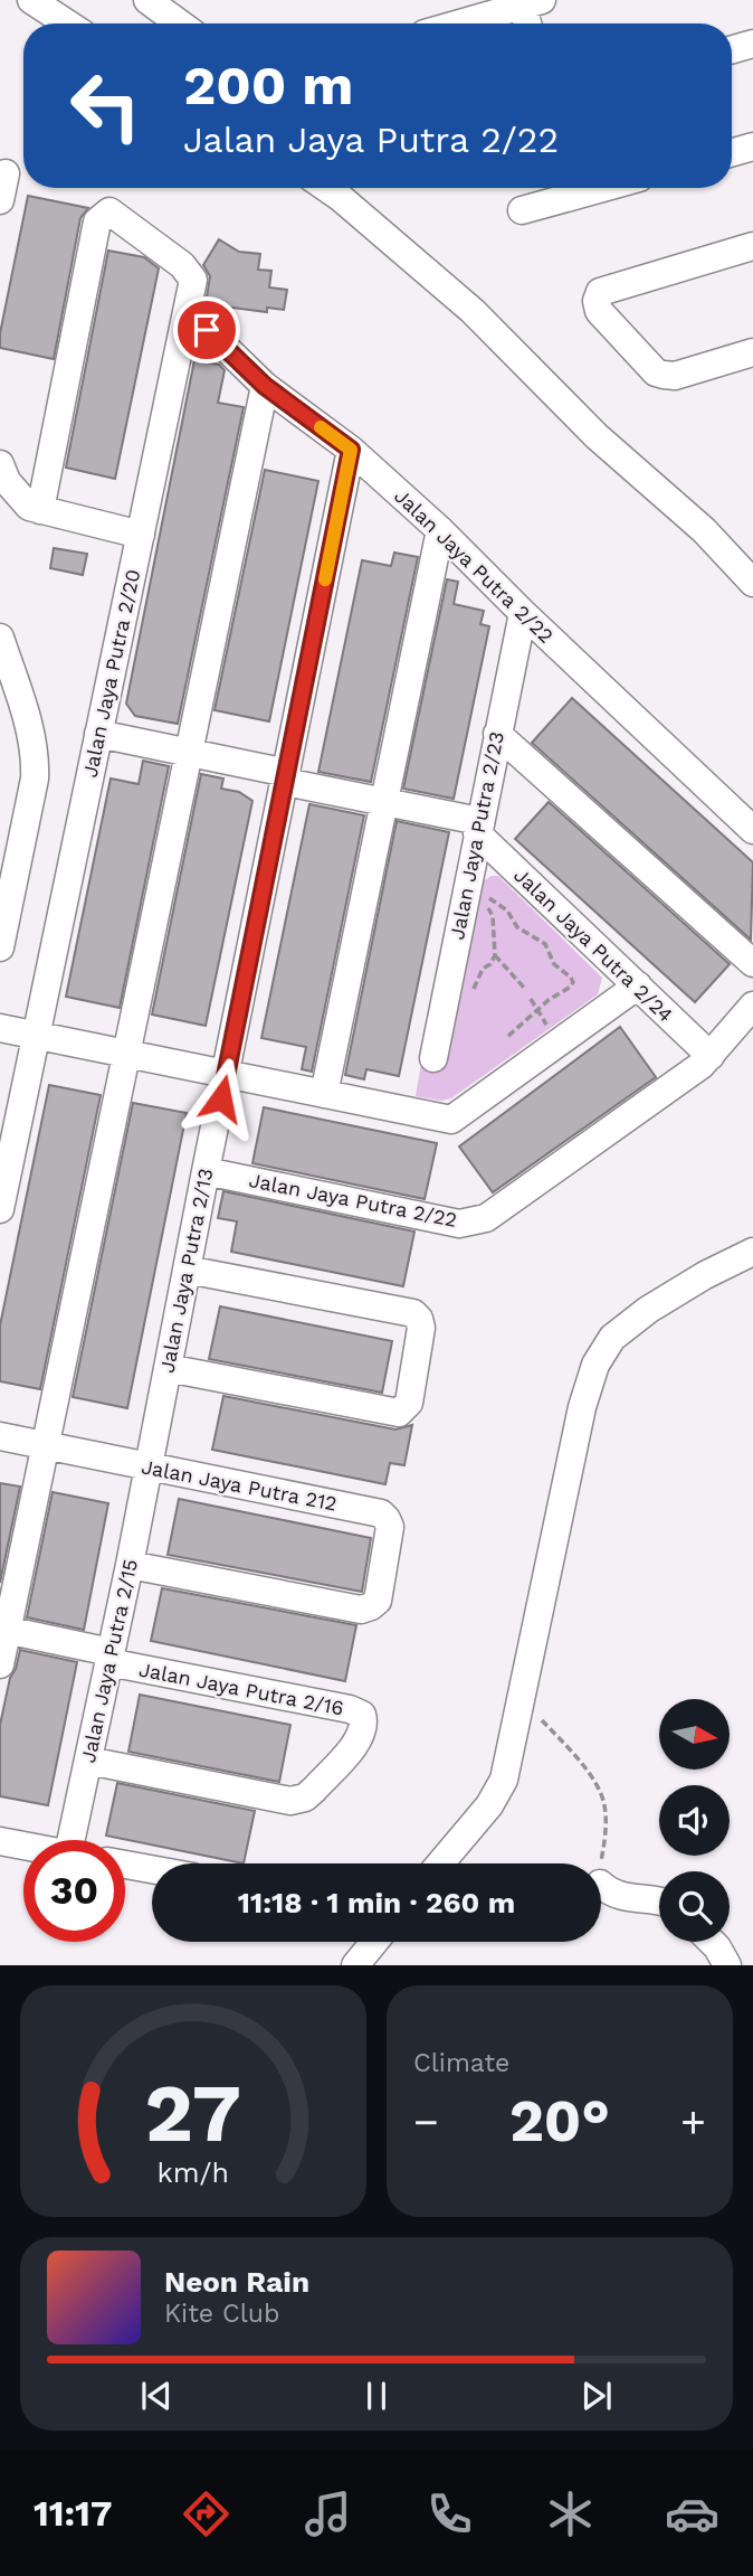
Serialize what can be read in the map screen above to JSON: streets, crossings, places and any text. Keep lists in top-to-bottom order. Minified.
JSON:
{"streets":{"street":["Jalan Jaya Putra 2/22","Jalan Jaya Putra 2/20","Jalan Jaya Putra 2/23","Jalan Jaya Putra 2/24","Jalan Jaya Putra 2/13","Jalan Jaya Putra 212","Jalan Jaya Putra 2/15","Jalan Jaya Putra 2/16"]},"crossings":[["Jalan Jaya Putra 2/22","Jalan Jaya Putra 2/20"],["Jalan Jaya Putra 2/22","Jalan Jaya Putra 2/23"],["Jalan Jaya Putra 2/22","Jalan Jaya Putra 2/24"],["Jalan Jaya Putra 2/22","Jalan Jaya Putra 2/13"],["Jalan Jaya Putra 2/23","Jalan Jaya Putra 2/24"],["Jalan Jaya Putra 2/13","Jalan Jaya Putra 212"],["Jalan Jaya Putra 2/13","Jalan Jaya Putra 2/15"],["Jalan Jaya Putra 212","Jalan Jaya Putra 2/15"],["Jalan Jaya Putra 2/15","Jalan Jaya Putra 2/16"]],"north":"right","page":{"turn":["200 m","Jalan Jaya Putra 2/22"],"limit":"30","trip":"11:18 · 1 min · 260 m","tile":"Climate","heat":["−","20°","+"],"song":["Neon Rain","Kite Club"],"tabs":"11:17","gauge":["27","km/h"]}}
